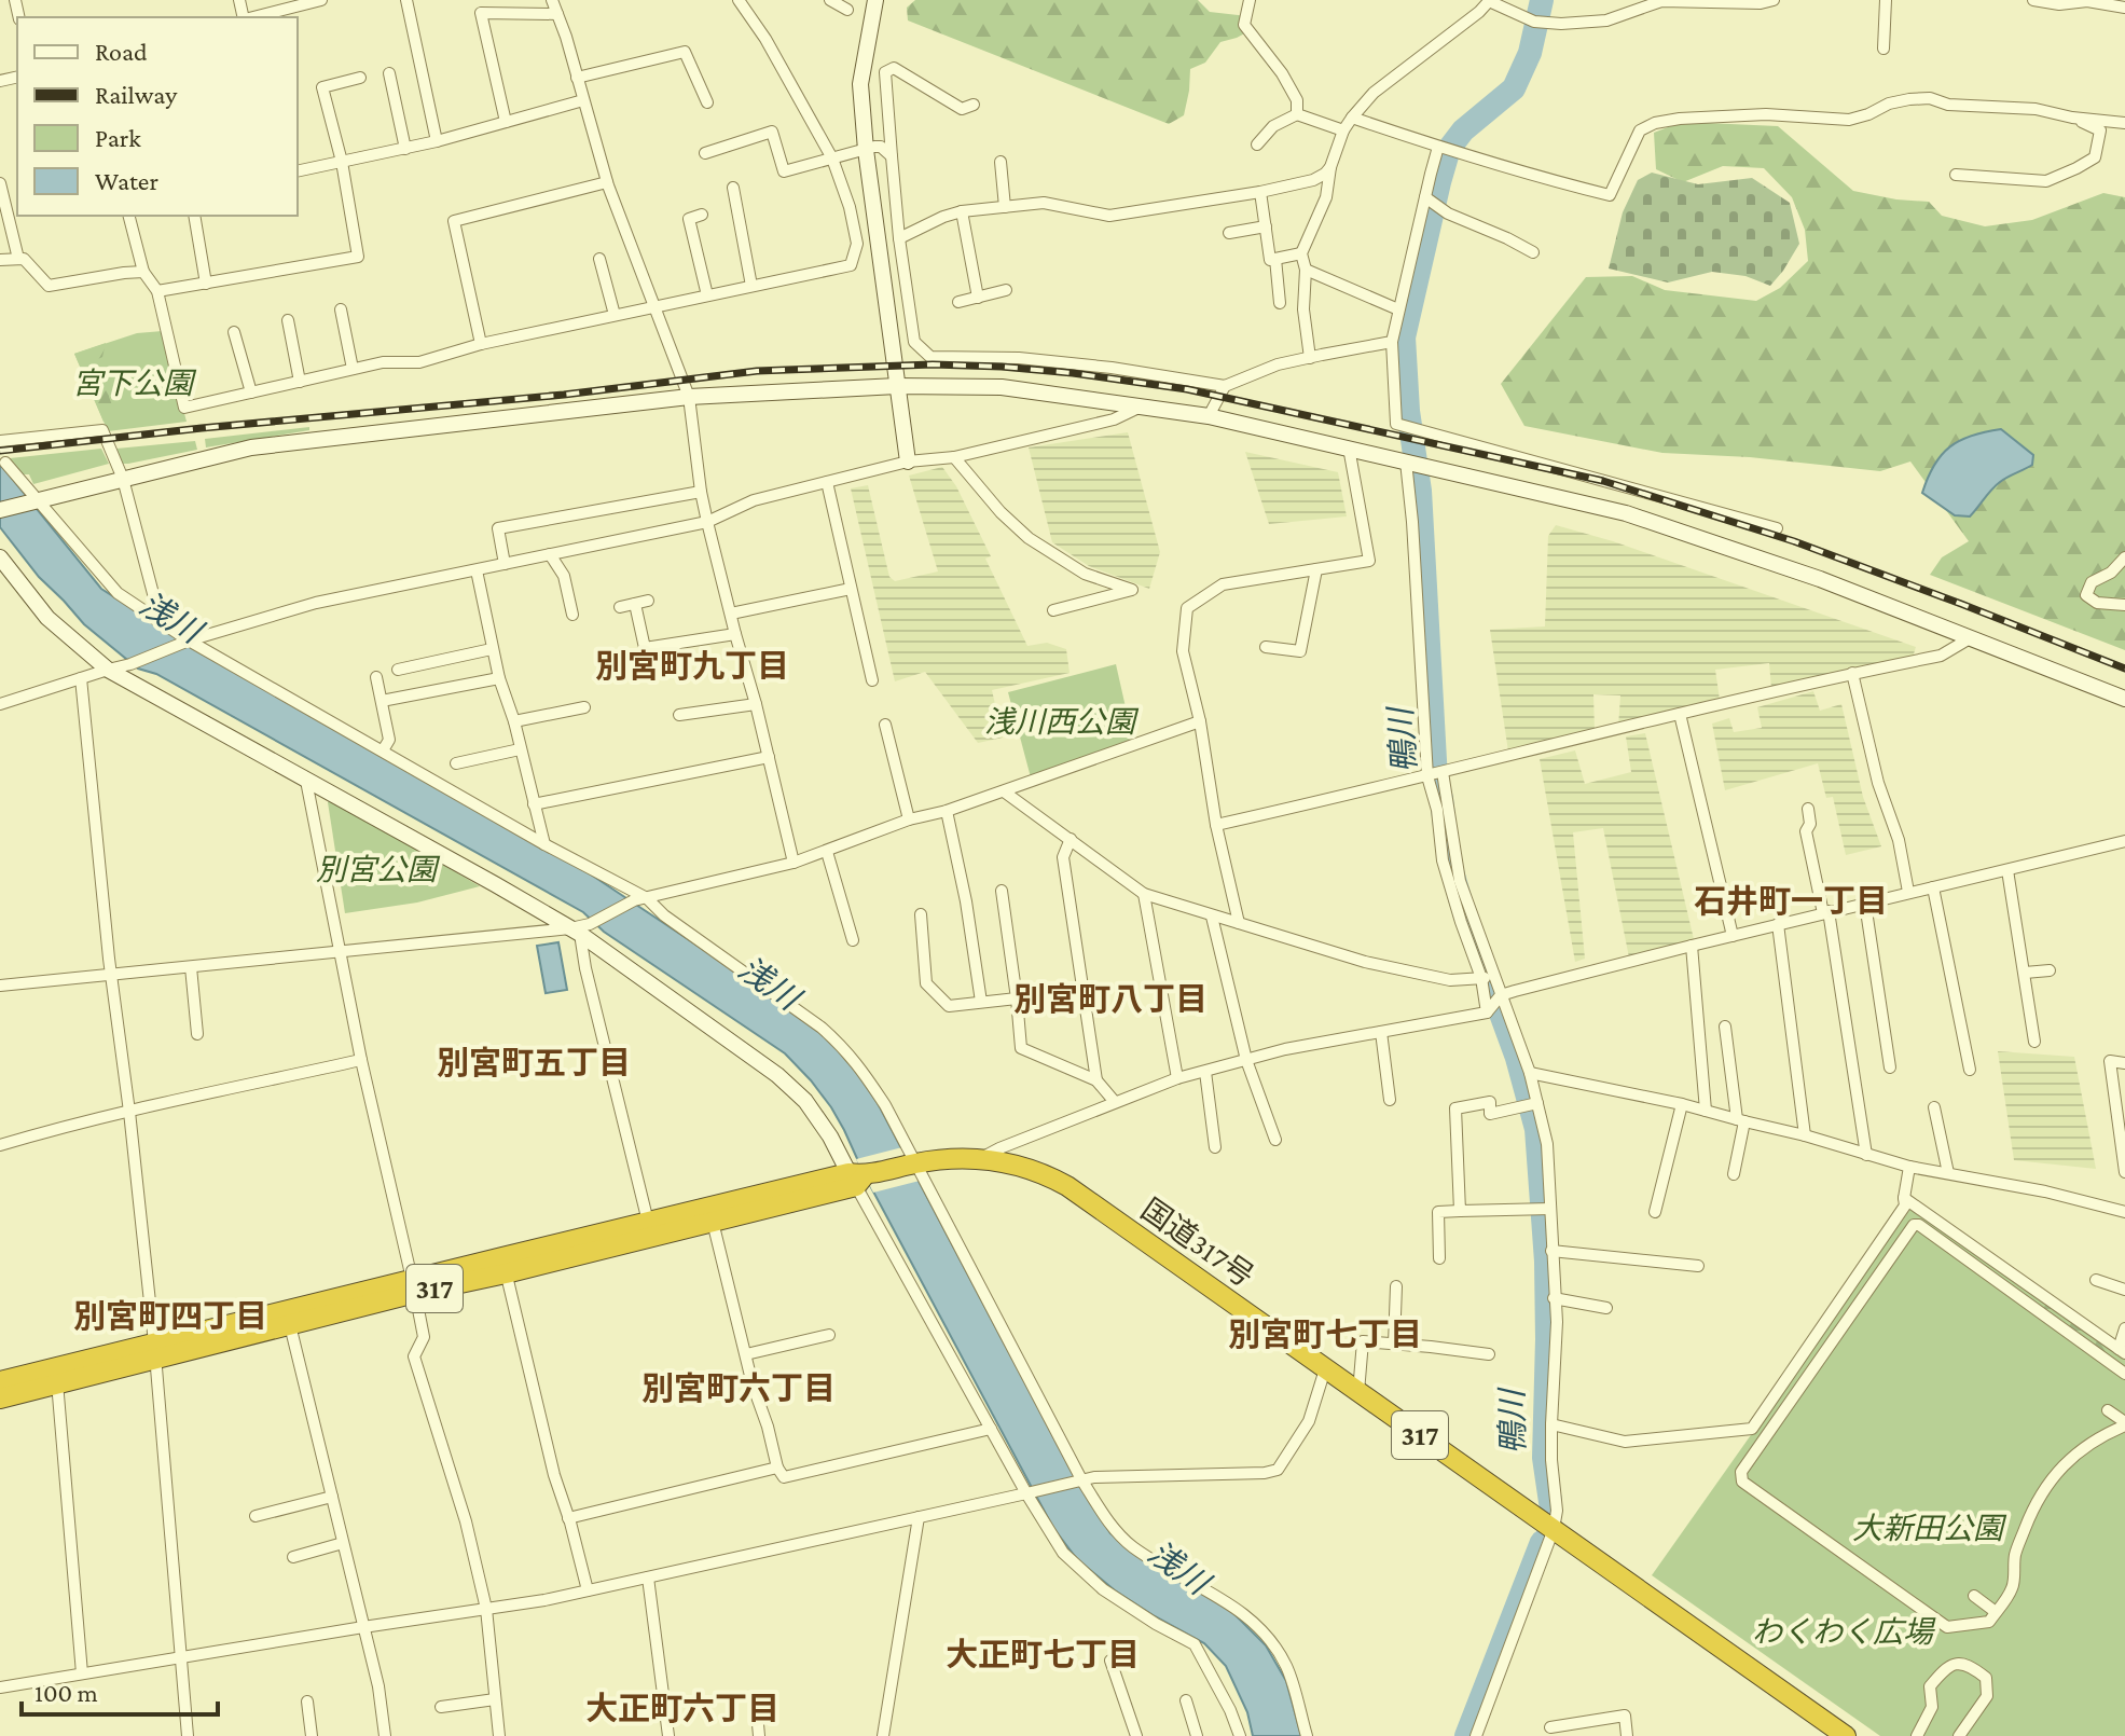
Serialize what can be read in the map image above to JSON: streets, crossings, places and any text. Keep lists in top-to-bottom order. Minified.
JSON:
{"streets":{"highway":["国道317号","317"]},"districts":["別宮町九丁目","石井町一丁目","別宮町八丁目","別宮町五丁目","別宮町四丁目","別宮町七丁目","別宮町六丁目","大正町七丁目","大正町六丁目"],"water":["浅川","鴨川"],"parks":["宮下公園","浅川西公園","別宮公園","大新田公園","わくわく広場"],"legend":["Road","Railway","Park","Water"],"scale_bar":"100 m"}
